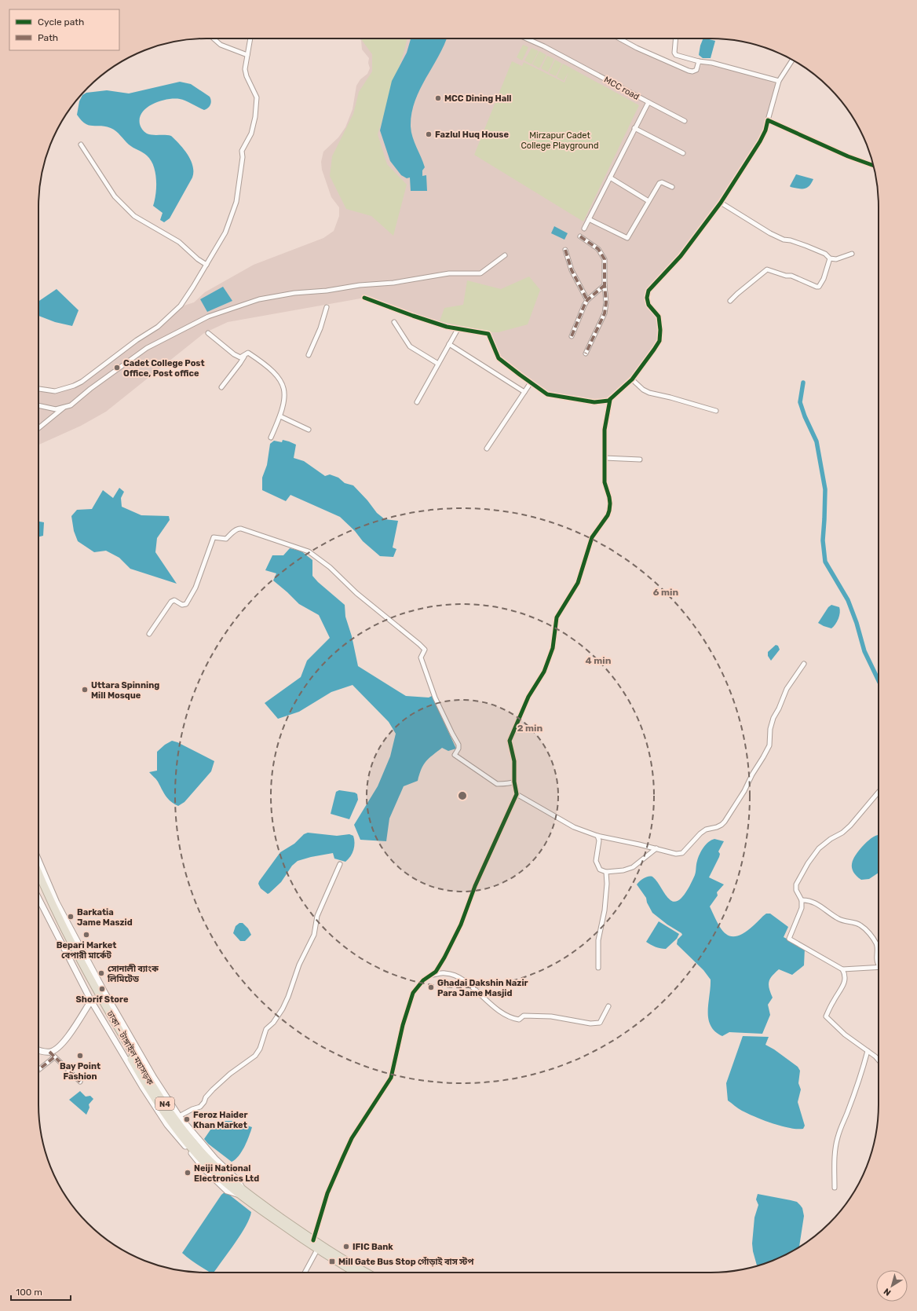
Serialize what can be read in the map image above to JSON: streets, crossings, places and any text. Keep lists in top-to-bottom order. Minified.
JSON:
{"streets":{"highway":["ঢাকা - টাঙ্গাইল মহাসড়ক","N4"],"street":["MCC road"]},"parks":["Mirzapur Cadet College Playground"],"places":{"other":["MCC Dining Hall","Fazlul Huq House","Cadet College Post Office, Post office","Uttara Spinning Mill Mosque","Barkatia Jame Maszid","Bepari Market বেপারী মার্কেট","সোনালী ব্যাংক লিমিটেড","Ghadai Dakshin Nazir Para Jame Masjid","Shorif Store","Bay Point Fashion","Feroz Haider Khan Market","Neiji National Electronics Ltd","IFIC Bank"],"transit":["Mill Gate Bus Stop গোঁড়াই বাস স্টপ"]},"legend":["Cycle path","Path"],"scale_bar":"100 m","north":"bottom left","rings":["6 min","4 min","2 min"]}
